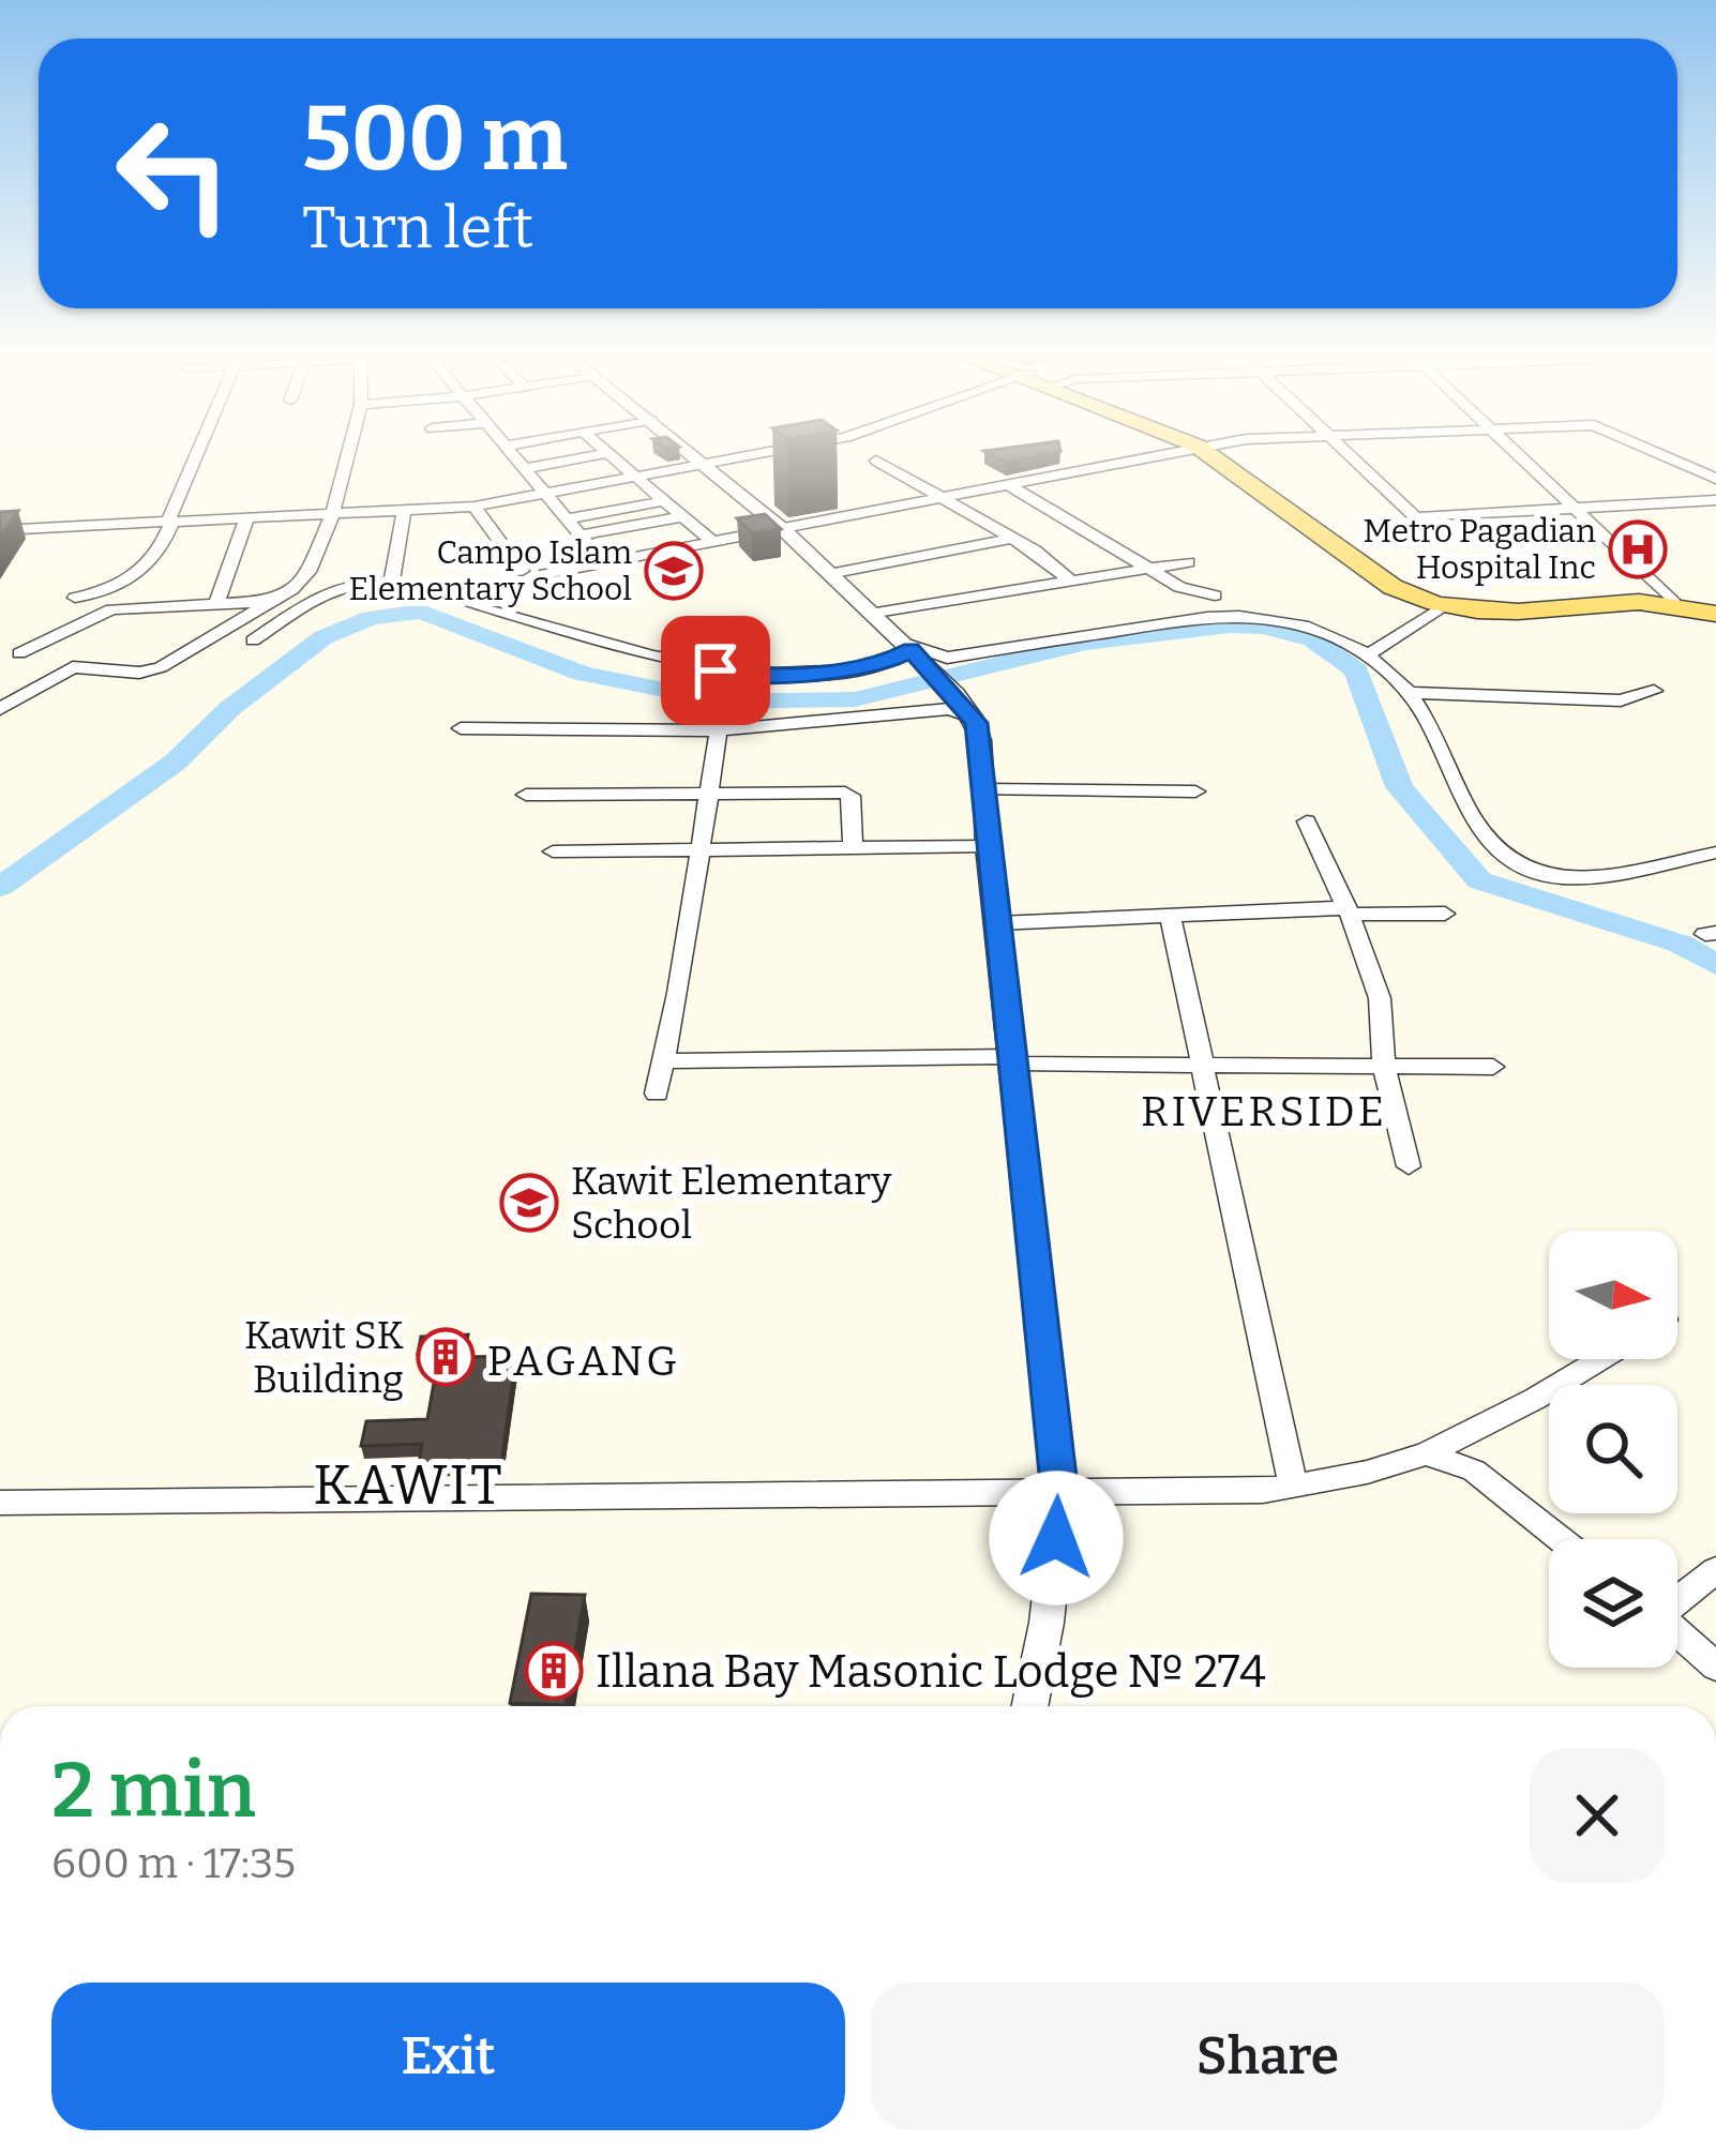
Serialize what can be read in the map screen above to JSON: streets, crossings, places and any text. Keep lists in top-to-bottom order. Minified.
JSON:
{"districts":["RIVERSIDE","PAGANG","KAWIT"],"places":{"hospital":["Metro Pagadian Hospital Inc"],"school or university":["Campo Islam Elementary School","Kawit Elementary School"],"building":["Kawit SK Building","Illana Bay Masonic Lodge № 274"]},"north":"right","page":{"turn":["500 m","Turn left"],"heading":["2 min","600 m · 17:35"],"buttons":["Exit","Share"]}}
